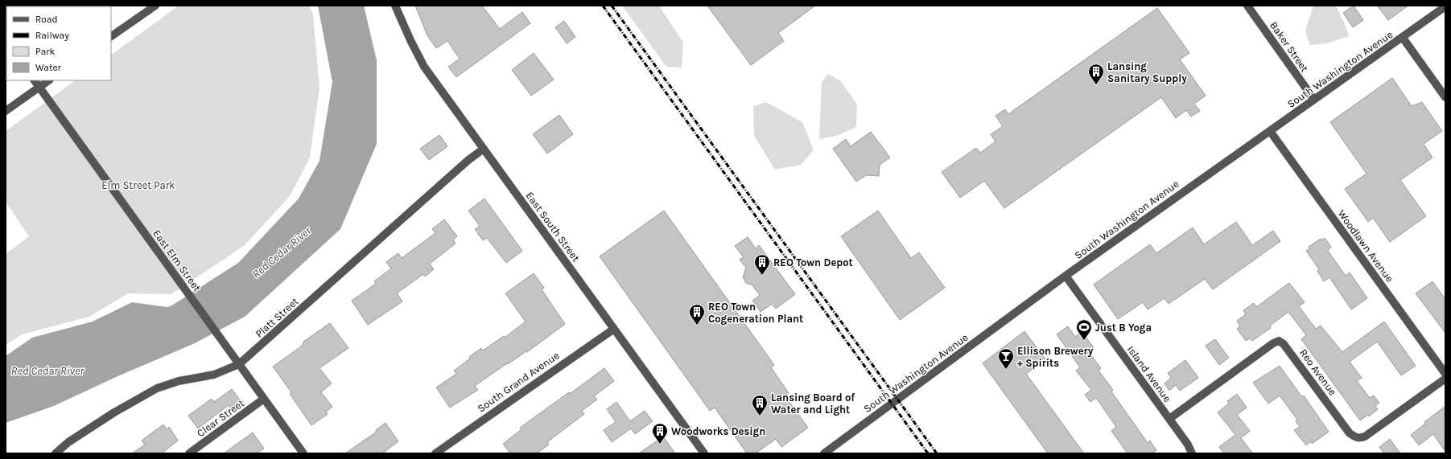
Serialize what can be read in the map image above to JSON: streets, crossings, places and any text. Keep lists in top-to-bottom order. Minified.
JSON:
{"streets":{"street":["Baker Street","South Washington Avenue","East South Street","Woodlawn Avenue","East Elm Street","Platt Street","Reo Avenue","Island Avenue","South Grand Avenue","Clear Street"]},"crossings":[["Baker Street","South Washington Avenue"],["South Washington Avenue","Woodlawn Avenue"],["South Washington Avenue","Island Avenue"],["East South Street","Platt Street"],["East South Street","South Grand Avenue"],["East Elm Street","Platt Street"],["East Elm Street","Clear Street"],["Reo Avenue","Island Avenue"]],"water":["Red Cedar River"],"parks":["Elm Street Park"],"places":{"building":["Lansing Sanitary Supply","REO Town Depot","REO Town Cogeneration Plant","Lansing Board of Water and Light","Woodworks Design"],"sports":["Just B Yoga"],"bar":["Ellison Brewery + Spirits"]},"legend":["Road","Railway","Park","Water"]}
